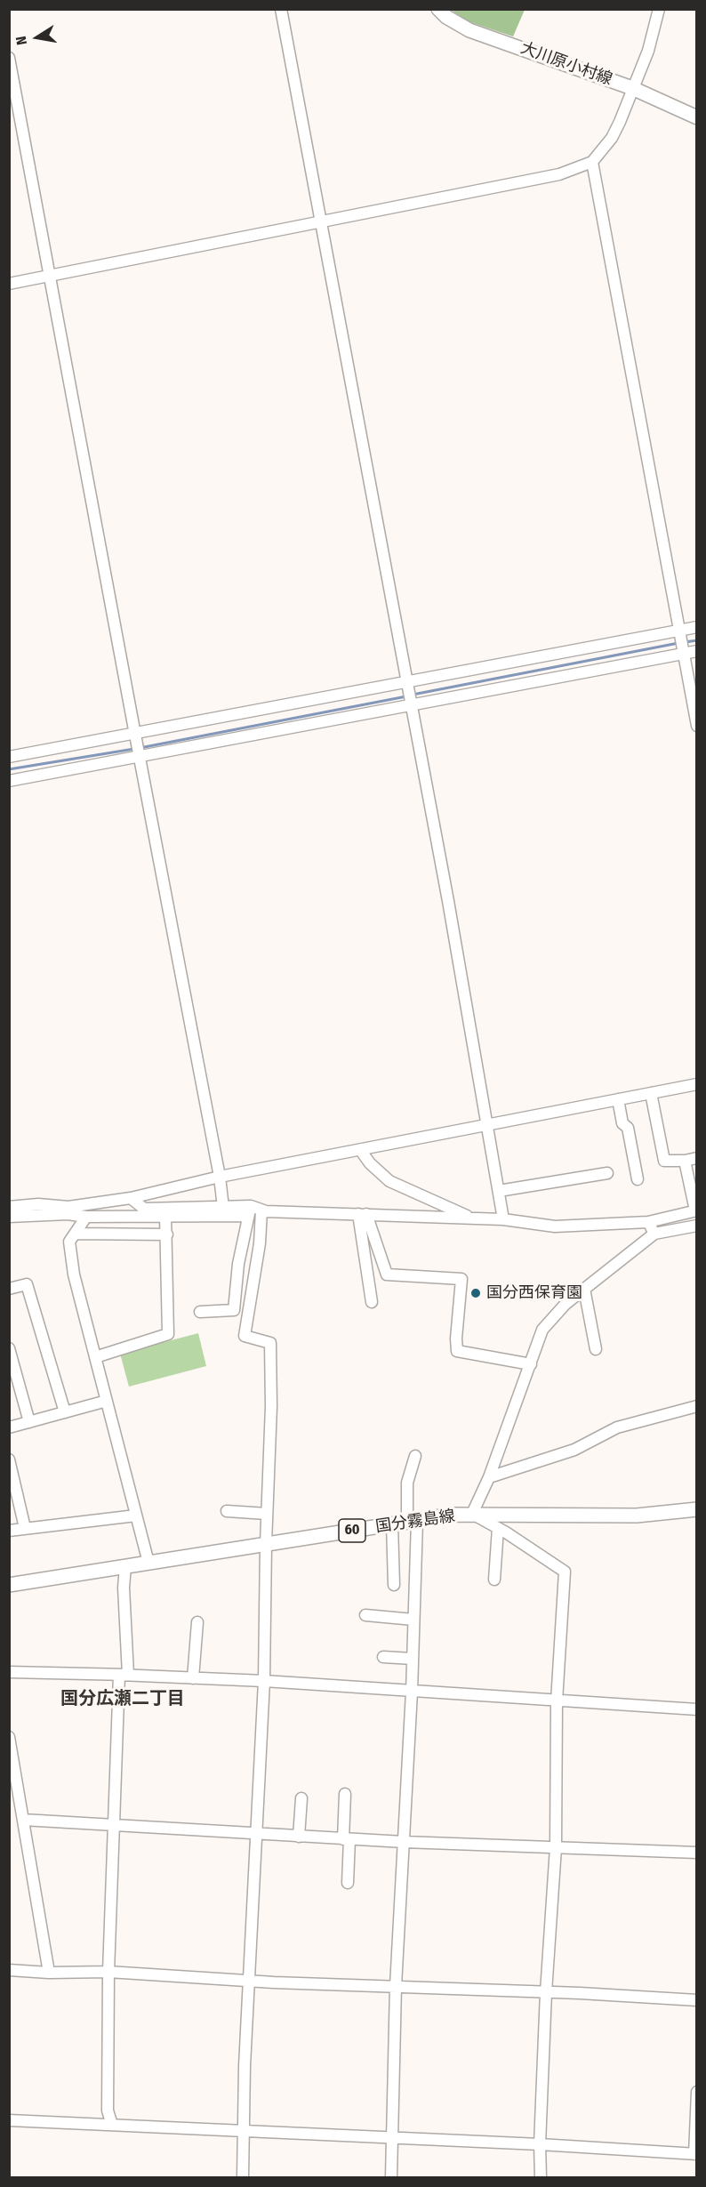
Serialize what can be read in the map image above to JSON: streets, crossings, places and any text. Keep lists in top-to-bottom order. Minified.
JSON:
{"streets":{"main road":["大川原小村線","国分霧島線","60"]},"districts":["国分広瀬二丁目"],"places":["国分西保育園"],"north":"left"}
